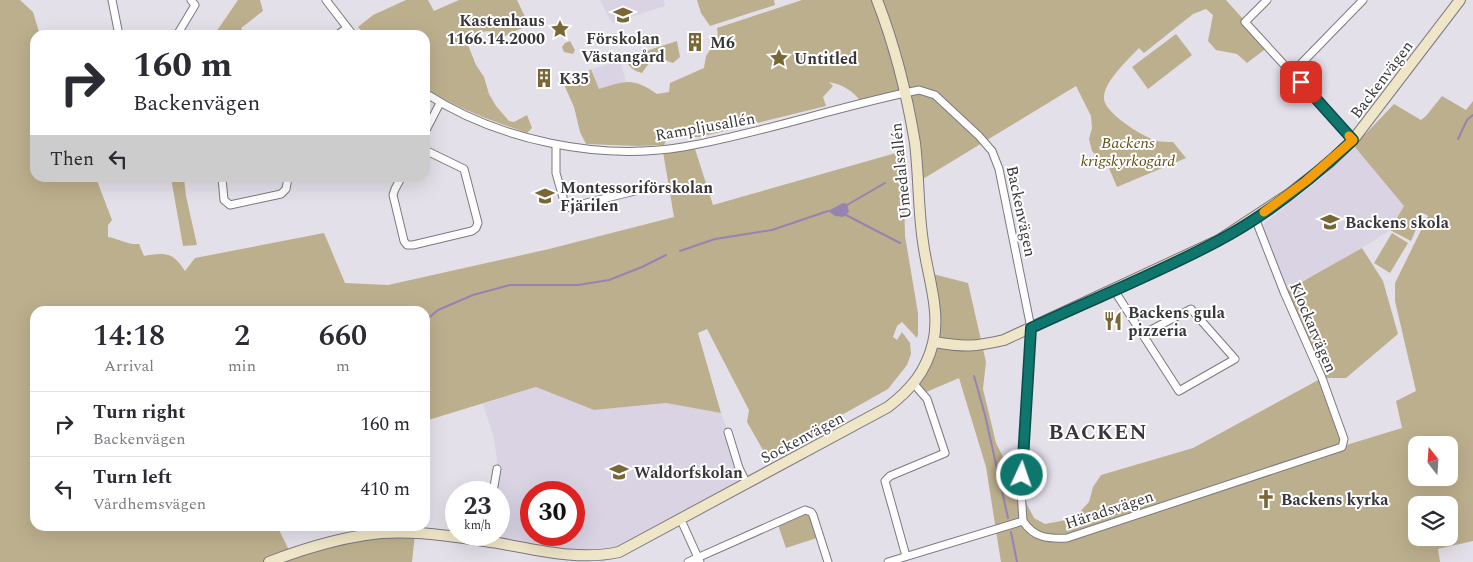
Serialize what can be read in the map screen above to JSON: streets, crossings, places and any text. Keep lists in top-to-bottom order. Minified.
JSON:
{"streets":{"street":["Backenvägen","Rampljusallén","Umedalsallén","Klockarvägen","Sockenvägen","Häradsvägen"]},"crossings":[["Backenvägen","Rampljusallén"],["Backenvägen","Umedalsallén"],["Backenvägen","Klockarvägen"],["Backenvägen","Sockenvägen"],["Rampljusallén","Umedalsallén"],["Umedalsallén","Sockenvägen"],["Klockarvägen","Häradsvägen"]],"districts":["BACKEN"],"parks":["Backens krigskyrkogård"],"places":{"school or university":["Förskolan Västangård","Montessoriförskolan Fjärilen","Backens skola","Waldorfskolan"],"place":["Kastenhaus 1166.14.2000","Untitled"],"building":["M6","K35"],"restaurant":["Backens gula pizzeria"],"church":["Backens kyrka"]},"north":"top","page":{"turn":["160 m","Backenvägen"],"then":"Then","eta":["14:18","Arrival","2","min","660","m"],"list":[{"name":"Turn right","note":"Backenvägen","value":"160 m"},{"name":"Turn left","note":"Vårdhemsvägen","value":"410 m"}],"speed":"23 km/h","limit":"30"}}
